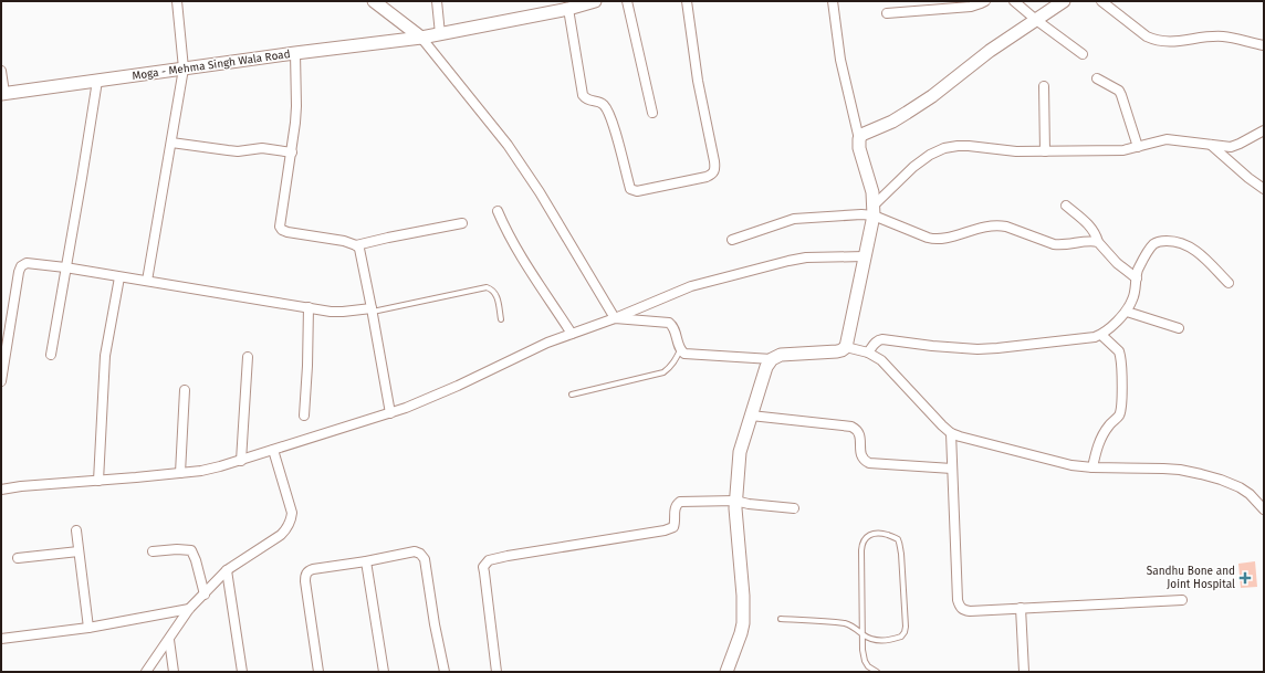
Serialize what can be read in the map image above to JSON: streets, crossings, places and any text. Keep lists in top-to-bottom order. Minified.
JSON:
{"streets":{"street":["Moga - Mehma Singh Wala Road"]},"places":{"health":["Sandhu Bone and Joint Hospital"]}}
